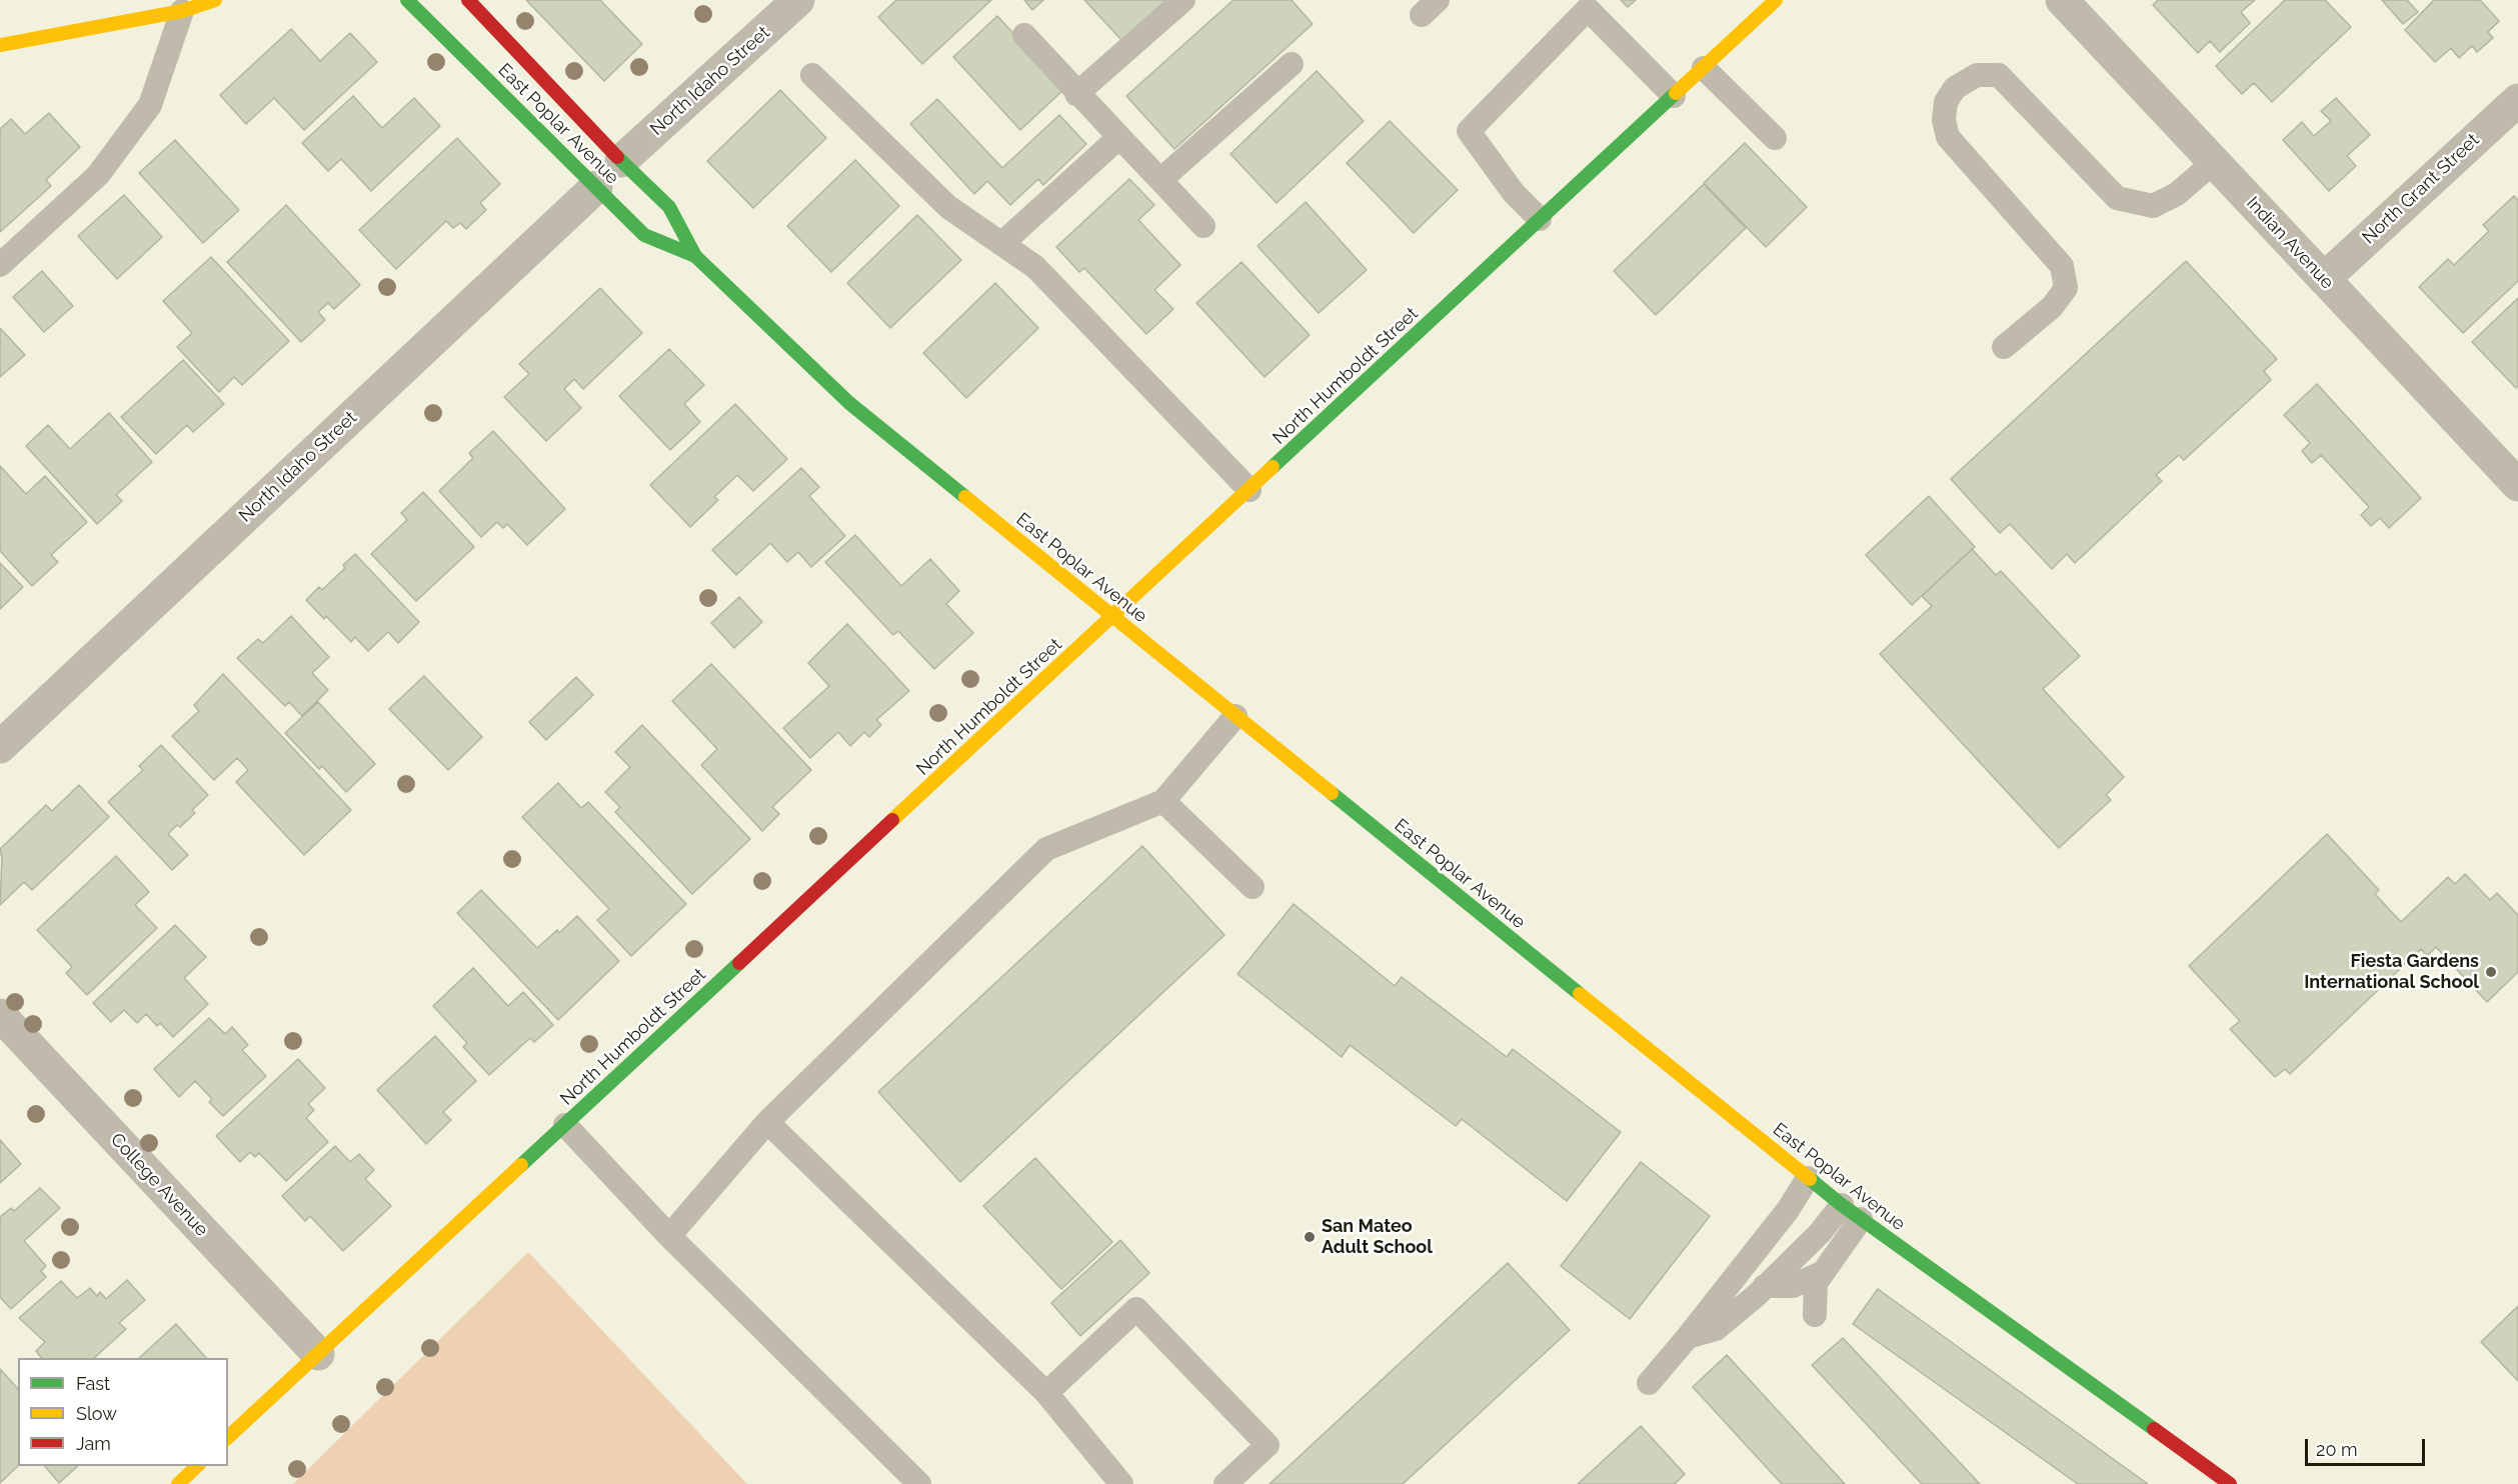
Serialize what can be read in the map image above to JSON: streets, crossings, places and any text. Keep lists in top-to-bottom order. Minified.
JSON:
{"streets":{"main road":["East Poplar Avenue","North Humboldt Street"],"street":["North Idaho Street","North Grant Street","Indian Avenue","College Avenue"]},"crossings":[["North Idaho Street","East Poplar Avenue"],["East Poplar Avenue","North Humboldt Street"],["North Grant Street","Indian Avenue"],["North Humboldt Street","College Avenue"]],"places":["Fiesta Gardens International School","San Mateo Adult School"],"legend":["Fast","Slow","Jam"],"scale_bar":"20 m"}
